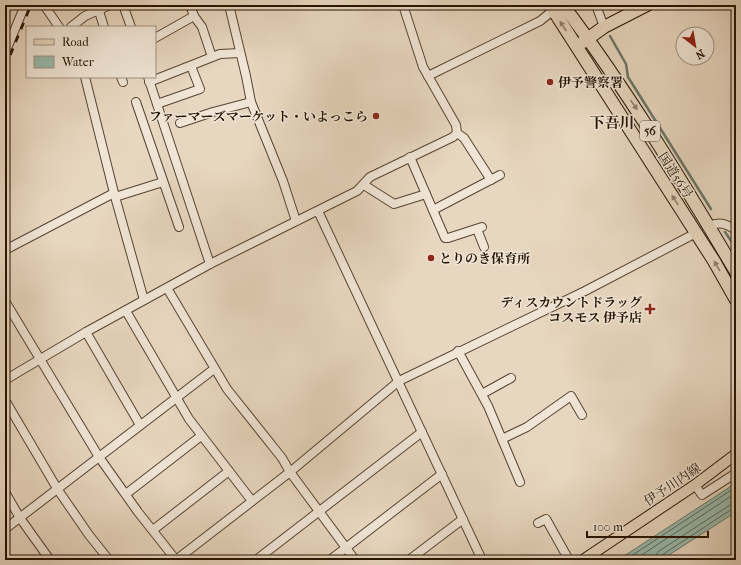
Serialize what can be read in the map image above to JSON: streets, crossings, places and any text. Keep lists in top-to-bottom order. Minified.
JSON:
{"streets":{"highway":["56","国道56号"],"main road":["伊予川内線"]},"districts":["下吾川"],"places":{"other":["伊予警察署","ファーマーズマーケット・いよっこら","とりのき保育所"],"health":["ディスカウントドラッグ コスモス 伊予店"]},"legend":["Road","Water"],"scale_bar":"100 m","north":"bottom right"}
